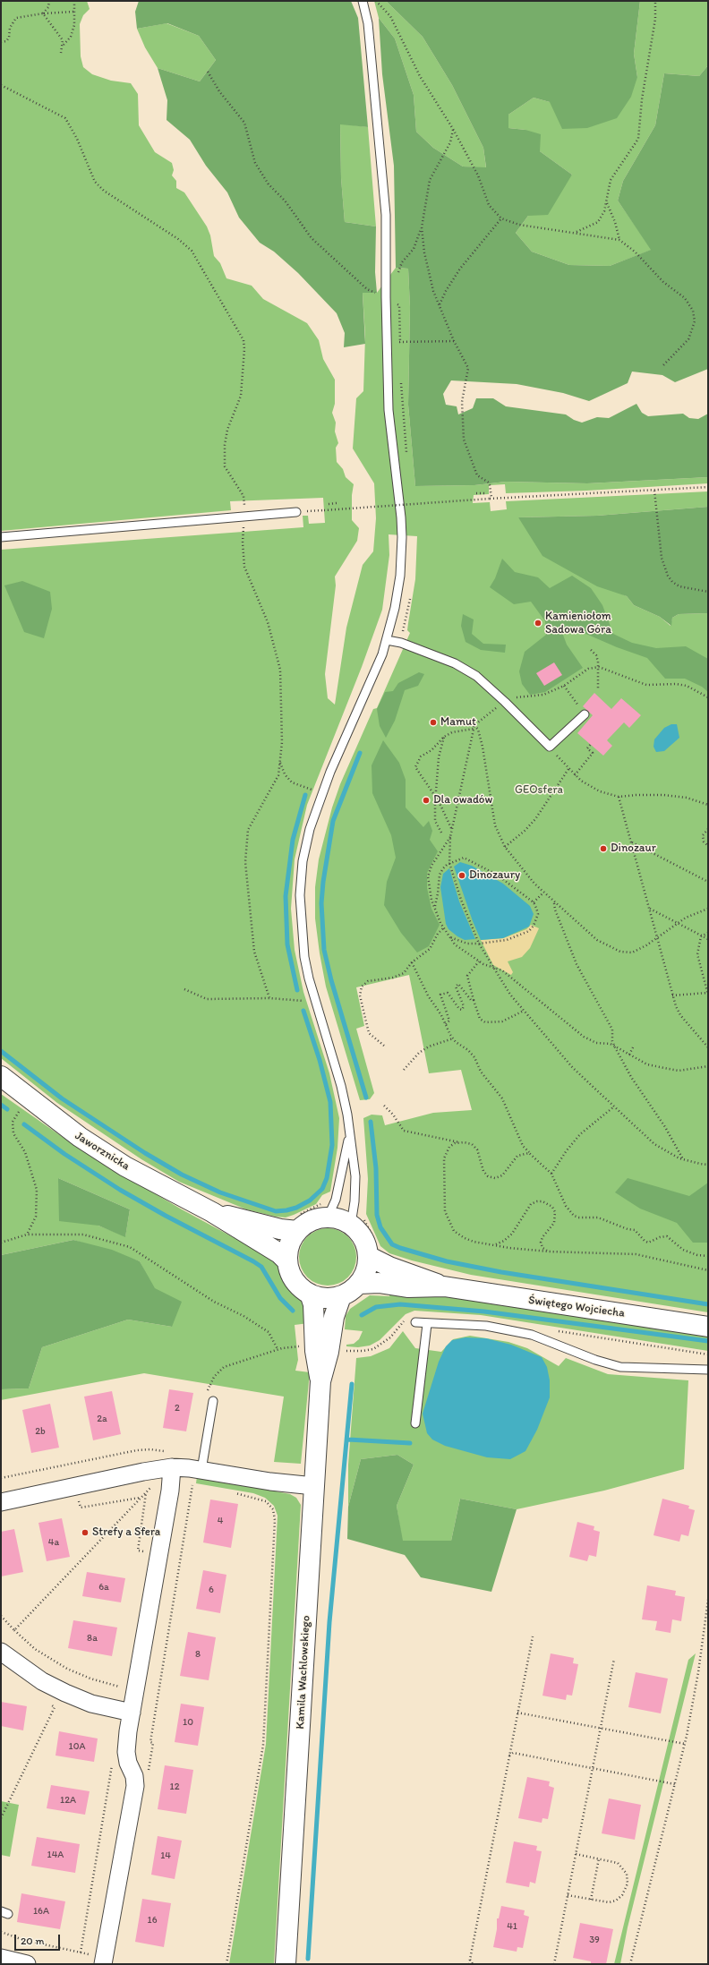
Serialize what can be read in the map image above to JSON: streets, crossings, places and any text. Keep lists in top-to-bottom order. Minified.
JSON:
{"streets":{"street":["Jaworznicka","Świętego Wojciecha","Kamila Wachlowskiego"]},"crossings":[["Jaworznicka","Świętego Wojciecha"],["Jaworznicka","Kamila Wachlowskiego"],["Świętego Wojciecha","Kamila Wachlowskiego"]],"parks":["GEOsfera"],"places":["Kamieniołom Sadowa Góra","Mamut","Dla owadów","Dinozaur","Dinozaury","Strefy a Sfera"],"house_numbers":["2","2a","2b","4","4a","6a","6","8a","8","10","10A","12","12A","14A","14","16A","16","41","39"],"scale_bar":"20 m"}
